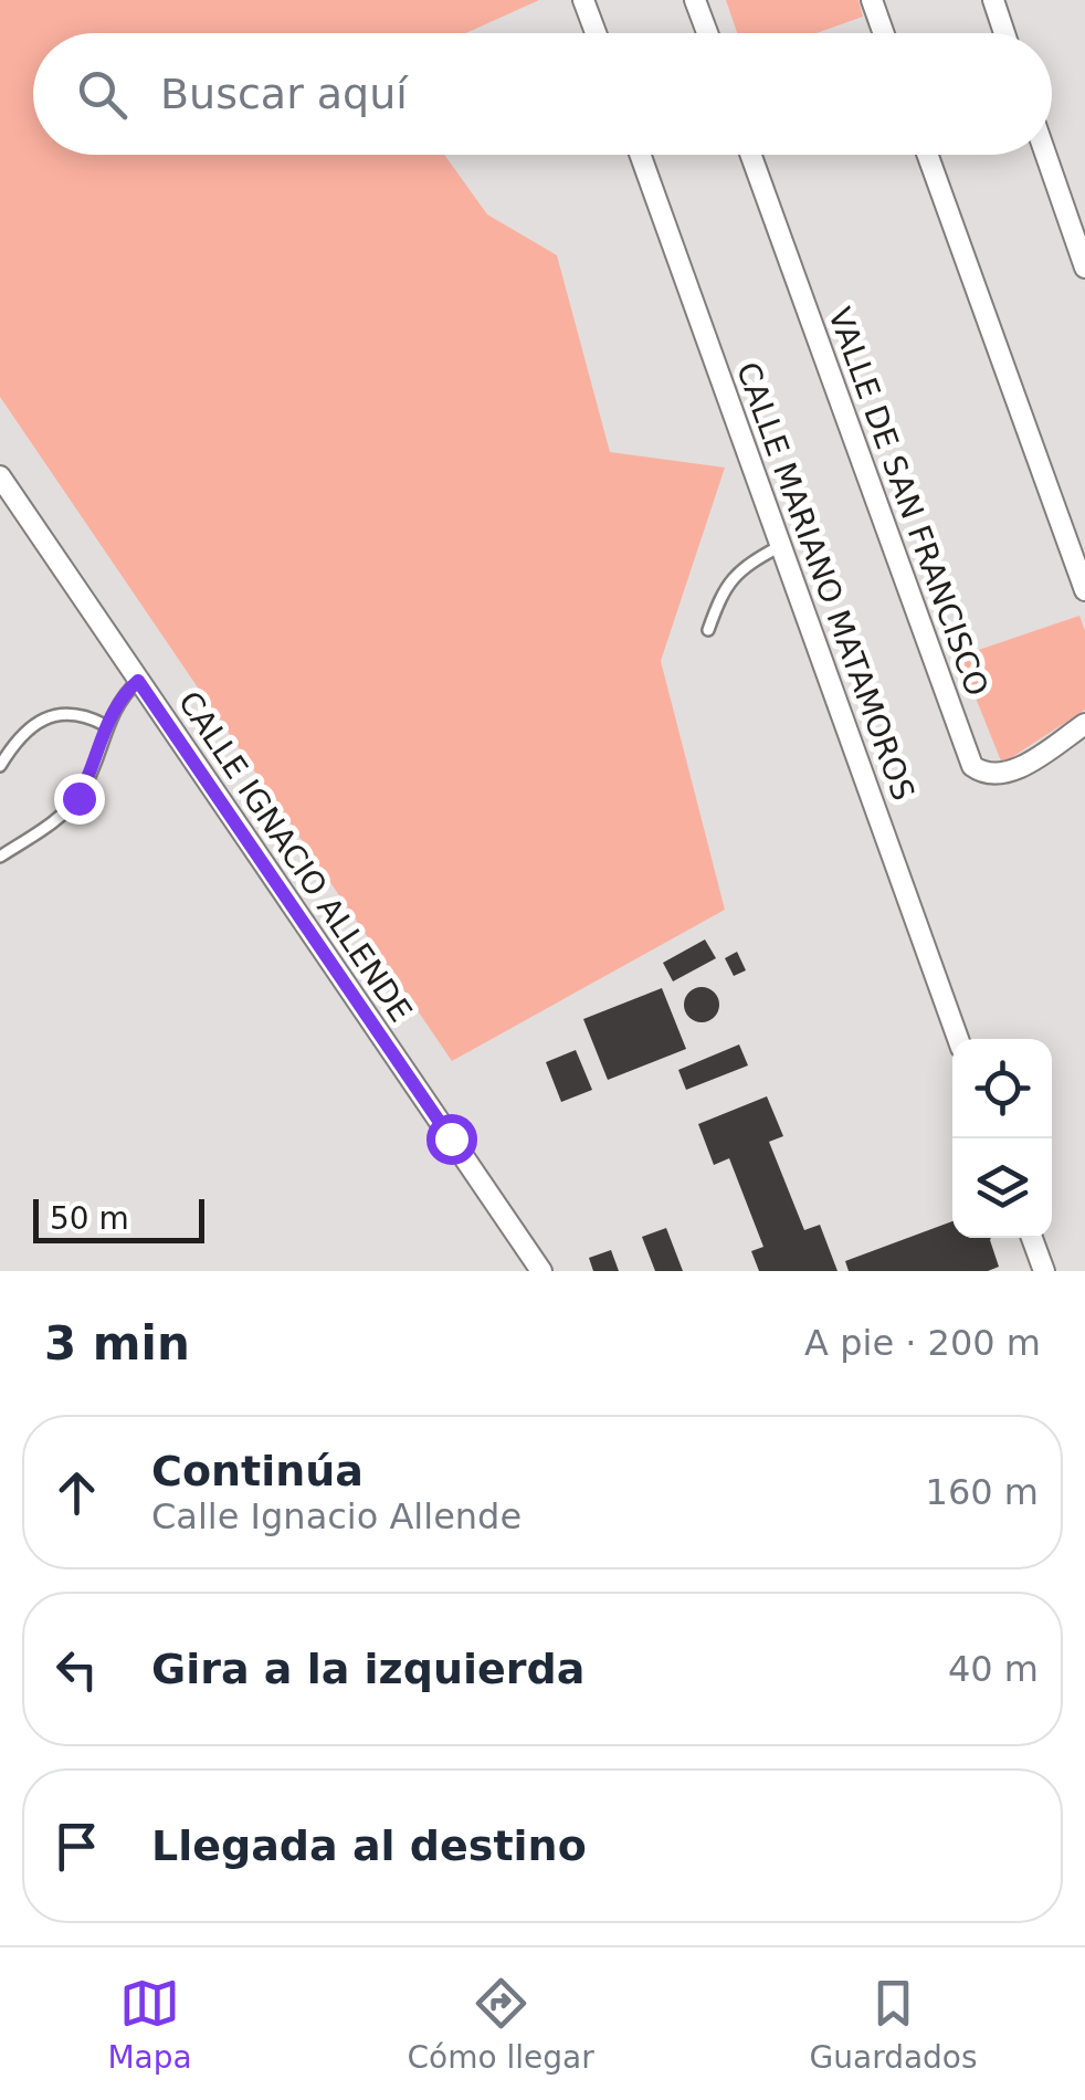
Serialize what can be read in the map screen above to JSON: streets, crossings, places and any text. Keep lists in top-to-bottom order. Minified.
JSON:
{"streets":{"street":["VALLE DE SAN FRANCISCO","CALLE MARIANO MATAMOROS","CALLE IGNACIO ALLENDE"]},"scale_bar":"50 m","page":{"search":"Buscar aquí","scale":"50 m","heading":["3 min","A pie · 200 m"],"list":[["Continúa","Calle Ignacio Allende","160 m"],["Gira a la izquierda","40 m"],"Llegada al destino"],"nav":["Mapa","Cómo llegar","Guardados"]}}
